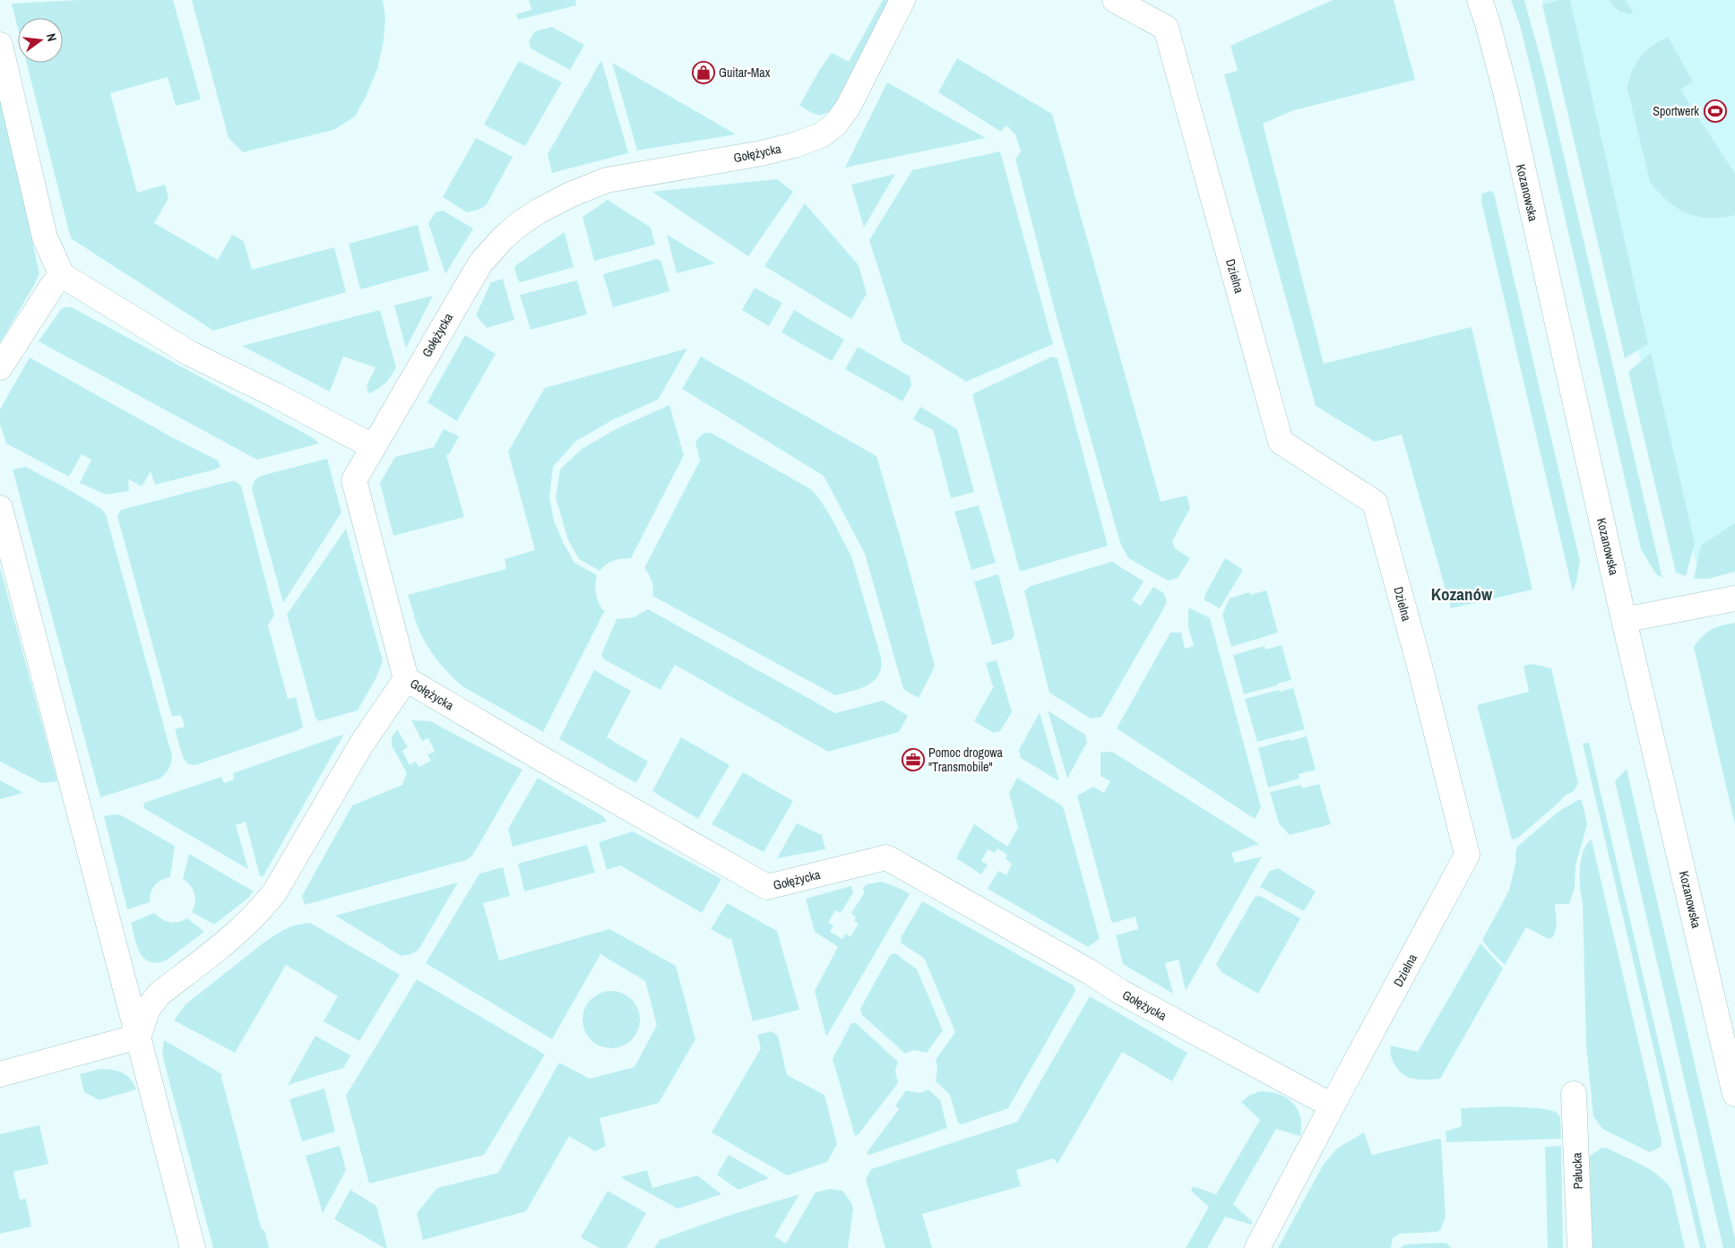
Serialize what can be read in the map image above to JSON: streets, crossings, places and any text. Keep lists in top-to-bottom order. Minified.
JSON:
{"streets":{"street":["Gołężycka","Kozanowska","Dzielna","Pałucka"]},"crossings":[["Gołężycka","Dzielna"]],"districts":["Kozanów"],"places":{"shop":["Guitar-Max"],"sports":["Sportwerk"],"office":["Pomoc drogowa \"Transmobile\""]},"north":"right"}
